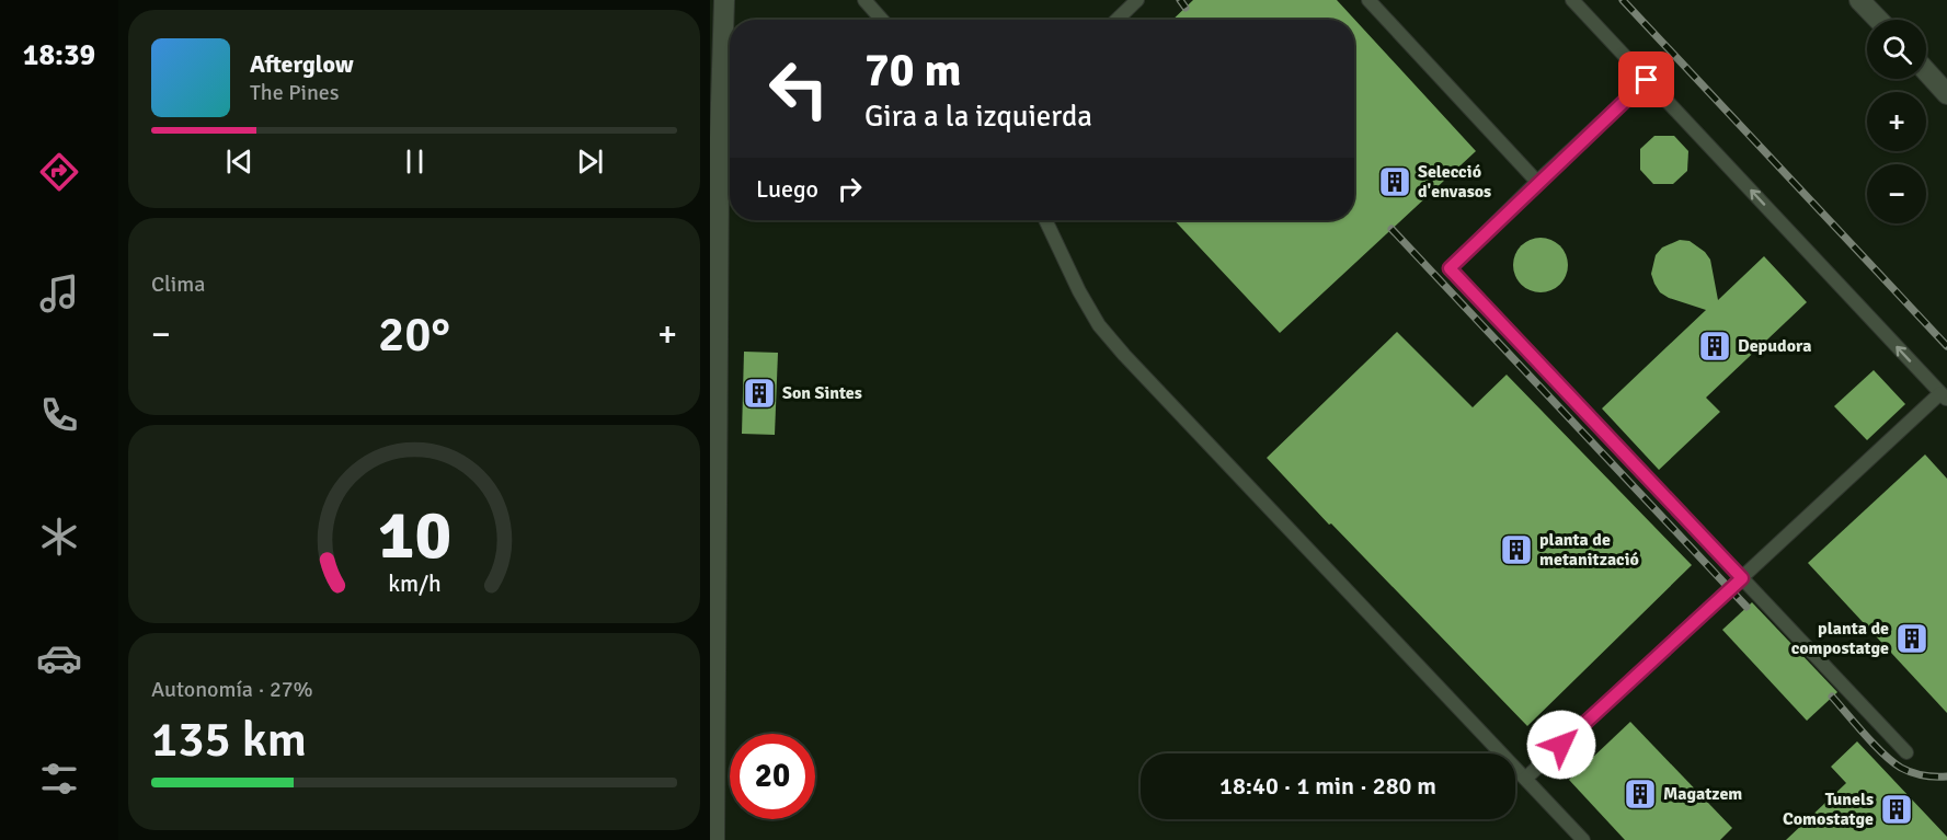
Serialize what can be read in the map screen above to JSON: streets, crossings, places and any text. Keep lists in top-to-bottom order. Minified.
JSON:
{"places":{"building":["Selecció d'envasos","Depudora","Son Sintes","planta de metanització","planta de compostatge","Magatzem","Tunels Comostatge"]},"page":{"tabs":"18:39","map_buttons":["+","−"],"turn":["70 m","Gira a la izquierda"],"song":["Afterglow","The Pines"],"then":"Luego","tile":["Clima",["Autonomía · 27%","135 km"]],"heat":["−","20°","+"],"limit":"20","trip":"18:40 · 1 min · 280 m","gauge":["10","km/h"]}}
